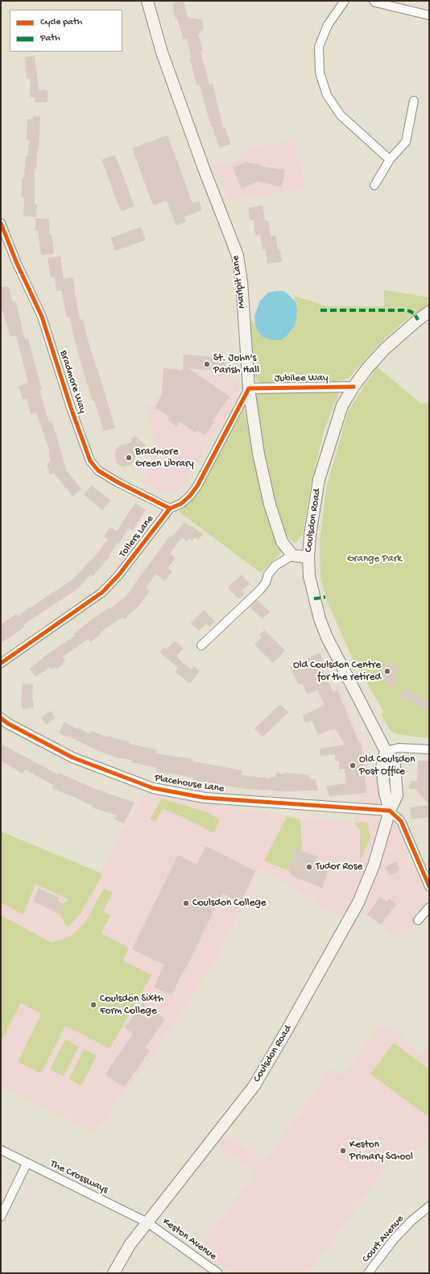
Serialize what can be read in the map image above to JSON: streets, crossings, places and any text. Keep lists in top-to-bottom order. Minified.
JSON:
{"streets":{"main road":["Marlpit Lane","Coulsdon Road"],"street":["Jubilee Way","Bradmore Way","Tollers Lane","Placehouse Lane","The Crossways","Keston Avenue","Court Avenue"]},"crossings":[["Marlpit Lane","Jubilee Way"],["Marlpit Lane","Tollers Lane"],["Jubilee Way","Coulsdon Road"],["Jubilee Way","Tollers Lane"],["Bradmore Way","Tollers Lane"],["Coulsdon Road","Placehouse Lane"],["Coulsdon Road","The Crossways"],["Coulsdon Road","Keston Avenue"],["The Crossways","Keston Avenue"]],"parks":["Grange Park"],"places":["St. John's Parish Hall","Bradmore Green Library","Old Coulsdon Centre for the retired","Old Coulsdon Post Office","Tudor Rose","Coulsdon College","Coulsdon Sixth Form College","Keston Primary School"],"legend":["Cycle path","Path"]}
